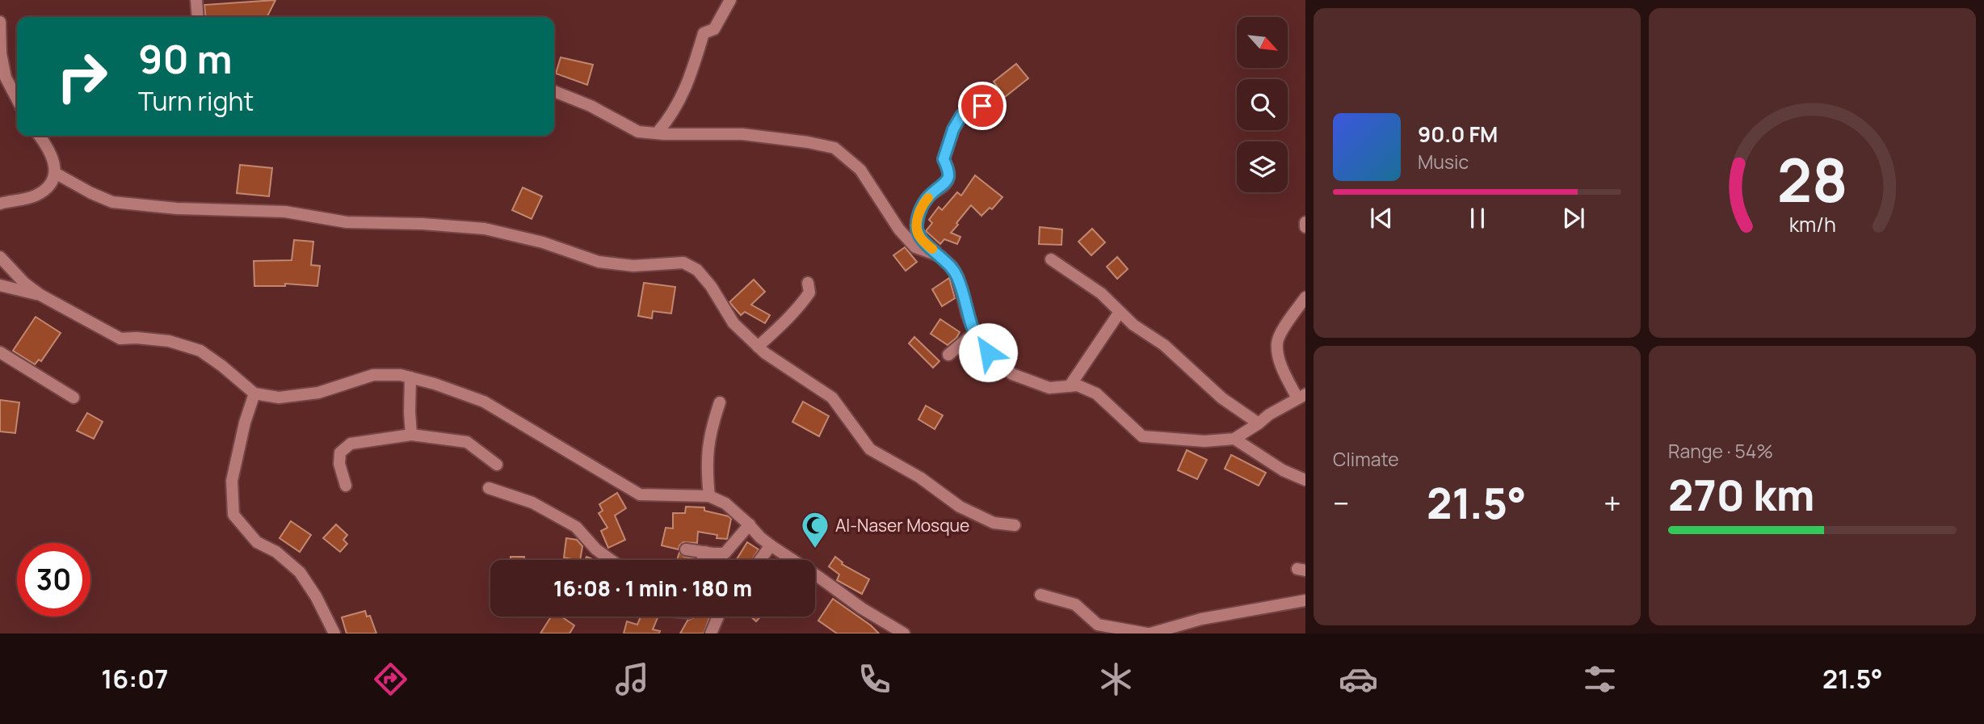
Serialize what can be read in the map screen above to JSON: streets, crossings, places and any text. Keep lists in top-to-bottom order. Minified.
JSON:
{"places":{"mosque":["Al-Naser Mosque"]},"north":"bottom right","page":{"turn":["90 m","Turn right"],"song":["90.0 FM","Music"],"tile":["Climate",["Range · 54%","270 km"]],"heat":["−","21.5°","+"],"limit":"30","trip":"16:08 · 1 min · 180 m","tabs":["16:07","21.5°"],"gauge":["28","km/h"]}}
